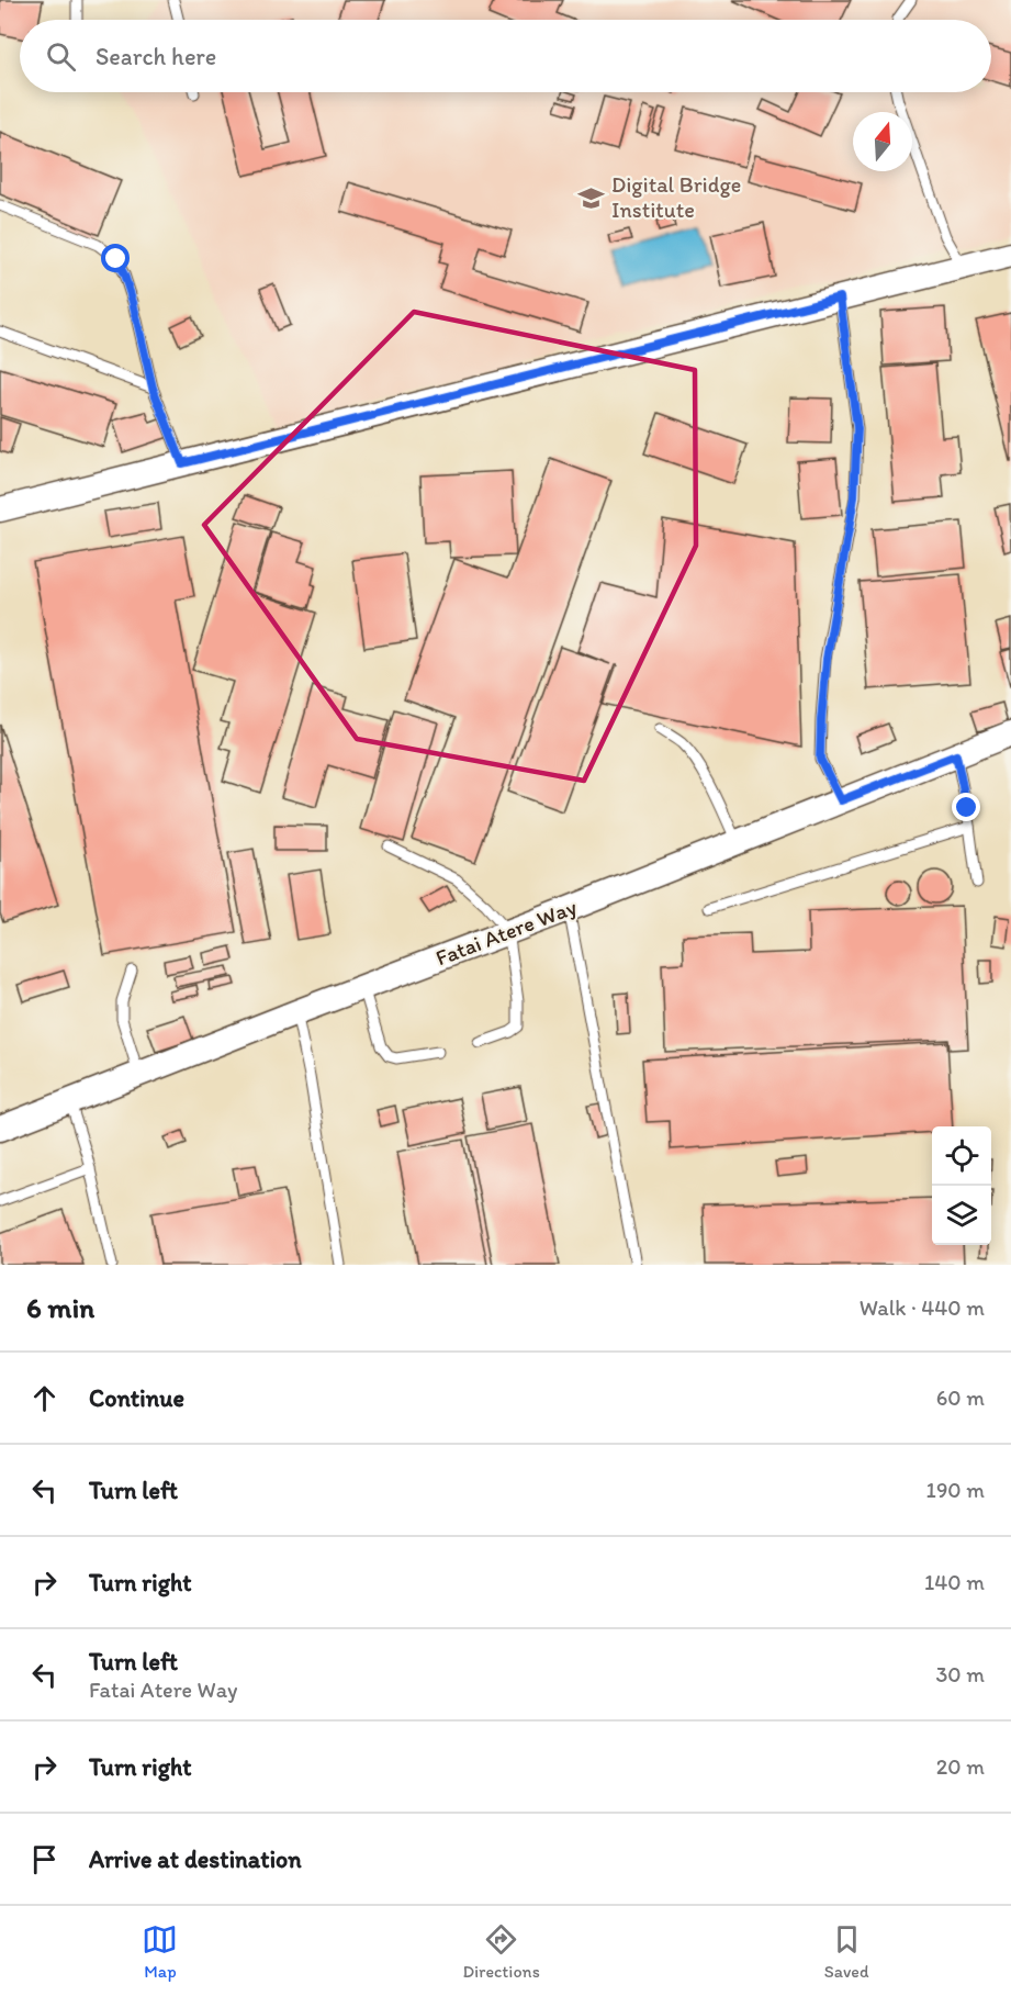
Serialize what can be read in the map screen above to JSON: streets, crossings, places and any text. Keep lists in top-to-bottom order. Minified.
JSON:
{"streets":{"street":["Fatai Atere Way"]},"places":{"school or university":["Digital Bridge Institute"]},"north":"top","page":{"search":"Search here","heading":["6 min","Walk · 440 m"],"list":[["Continue","60 m"],["Turn left","190 m"],["Turn right","140 m"],["Turn left","Fatai Atere Way","30 m"],["Turn right","20 m"],"Arrive at destination"],"nav":["Map","Directions","Saved"]}}
